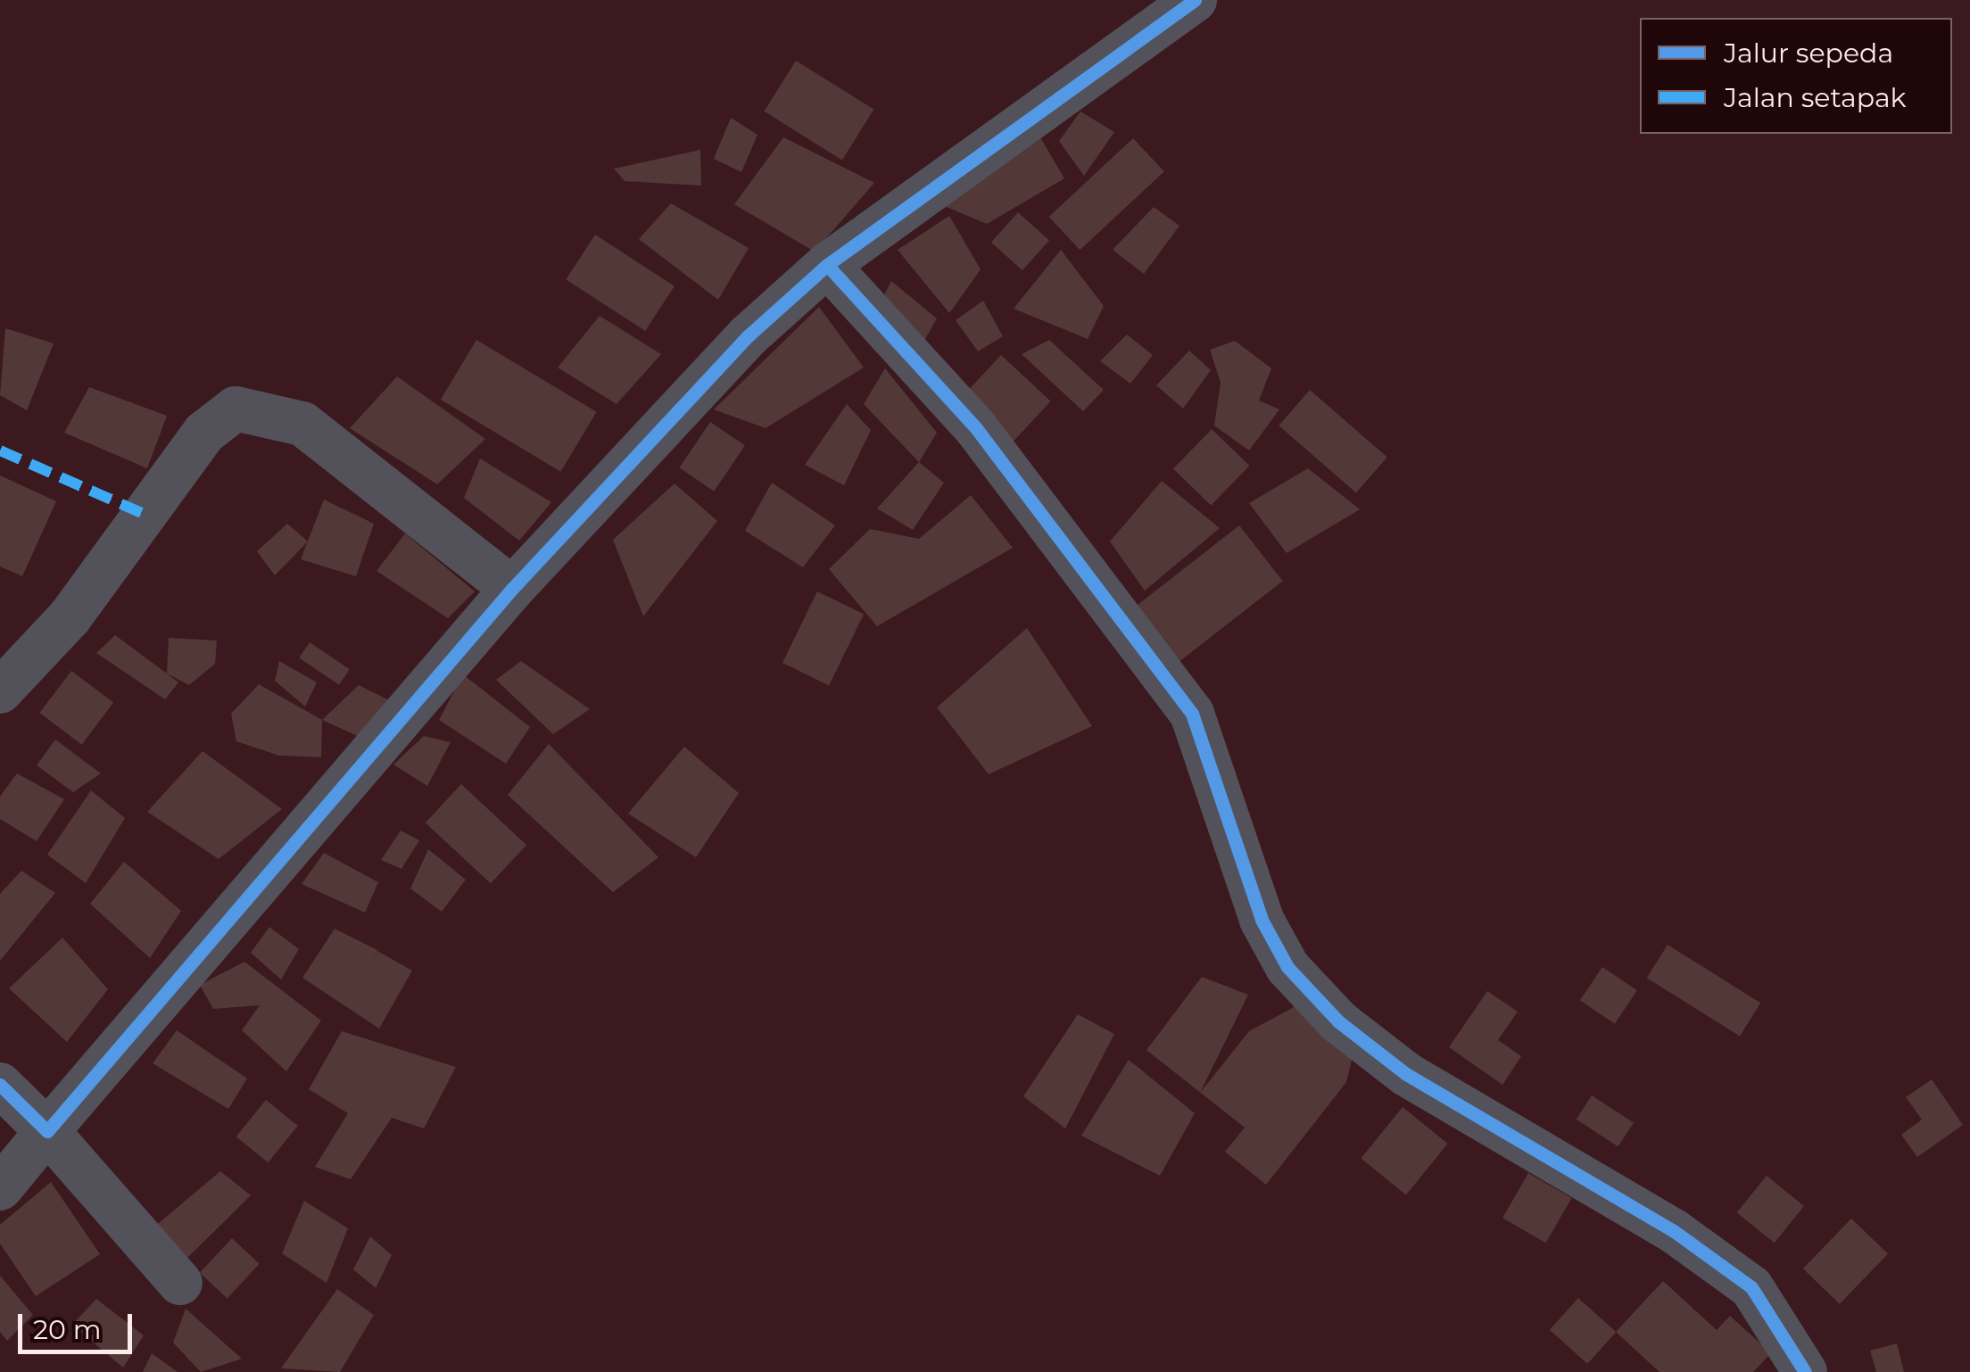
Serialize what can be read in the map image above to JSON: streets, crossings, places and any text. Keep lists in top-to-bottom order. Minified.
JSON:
{"legend":["Jalur sepeda","Jalan setapak"],"scale_bar":"20 m"}
